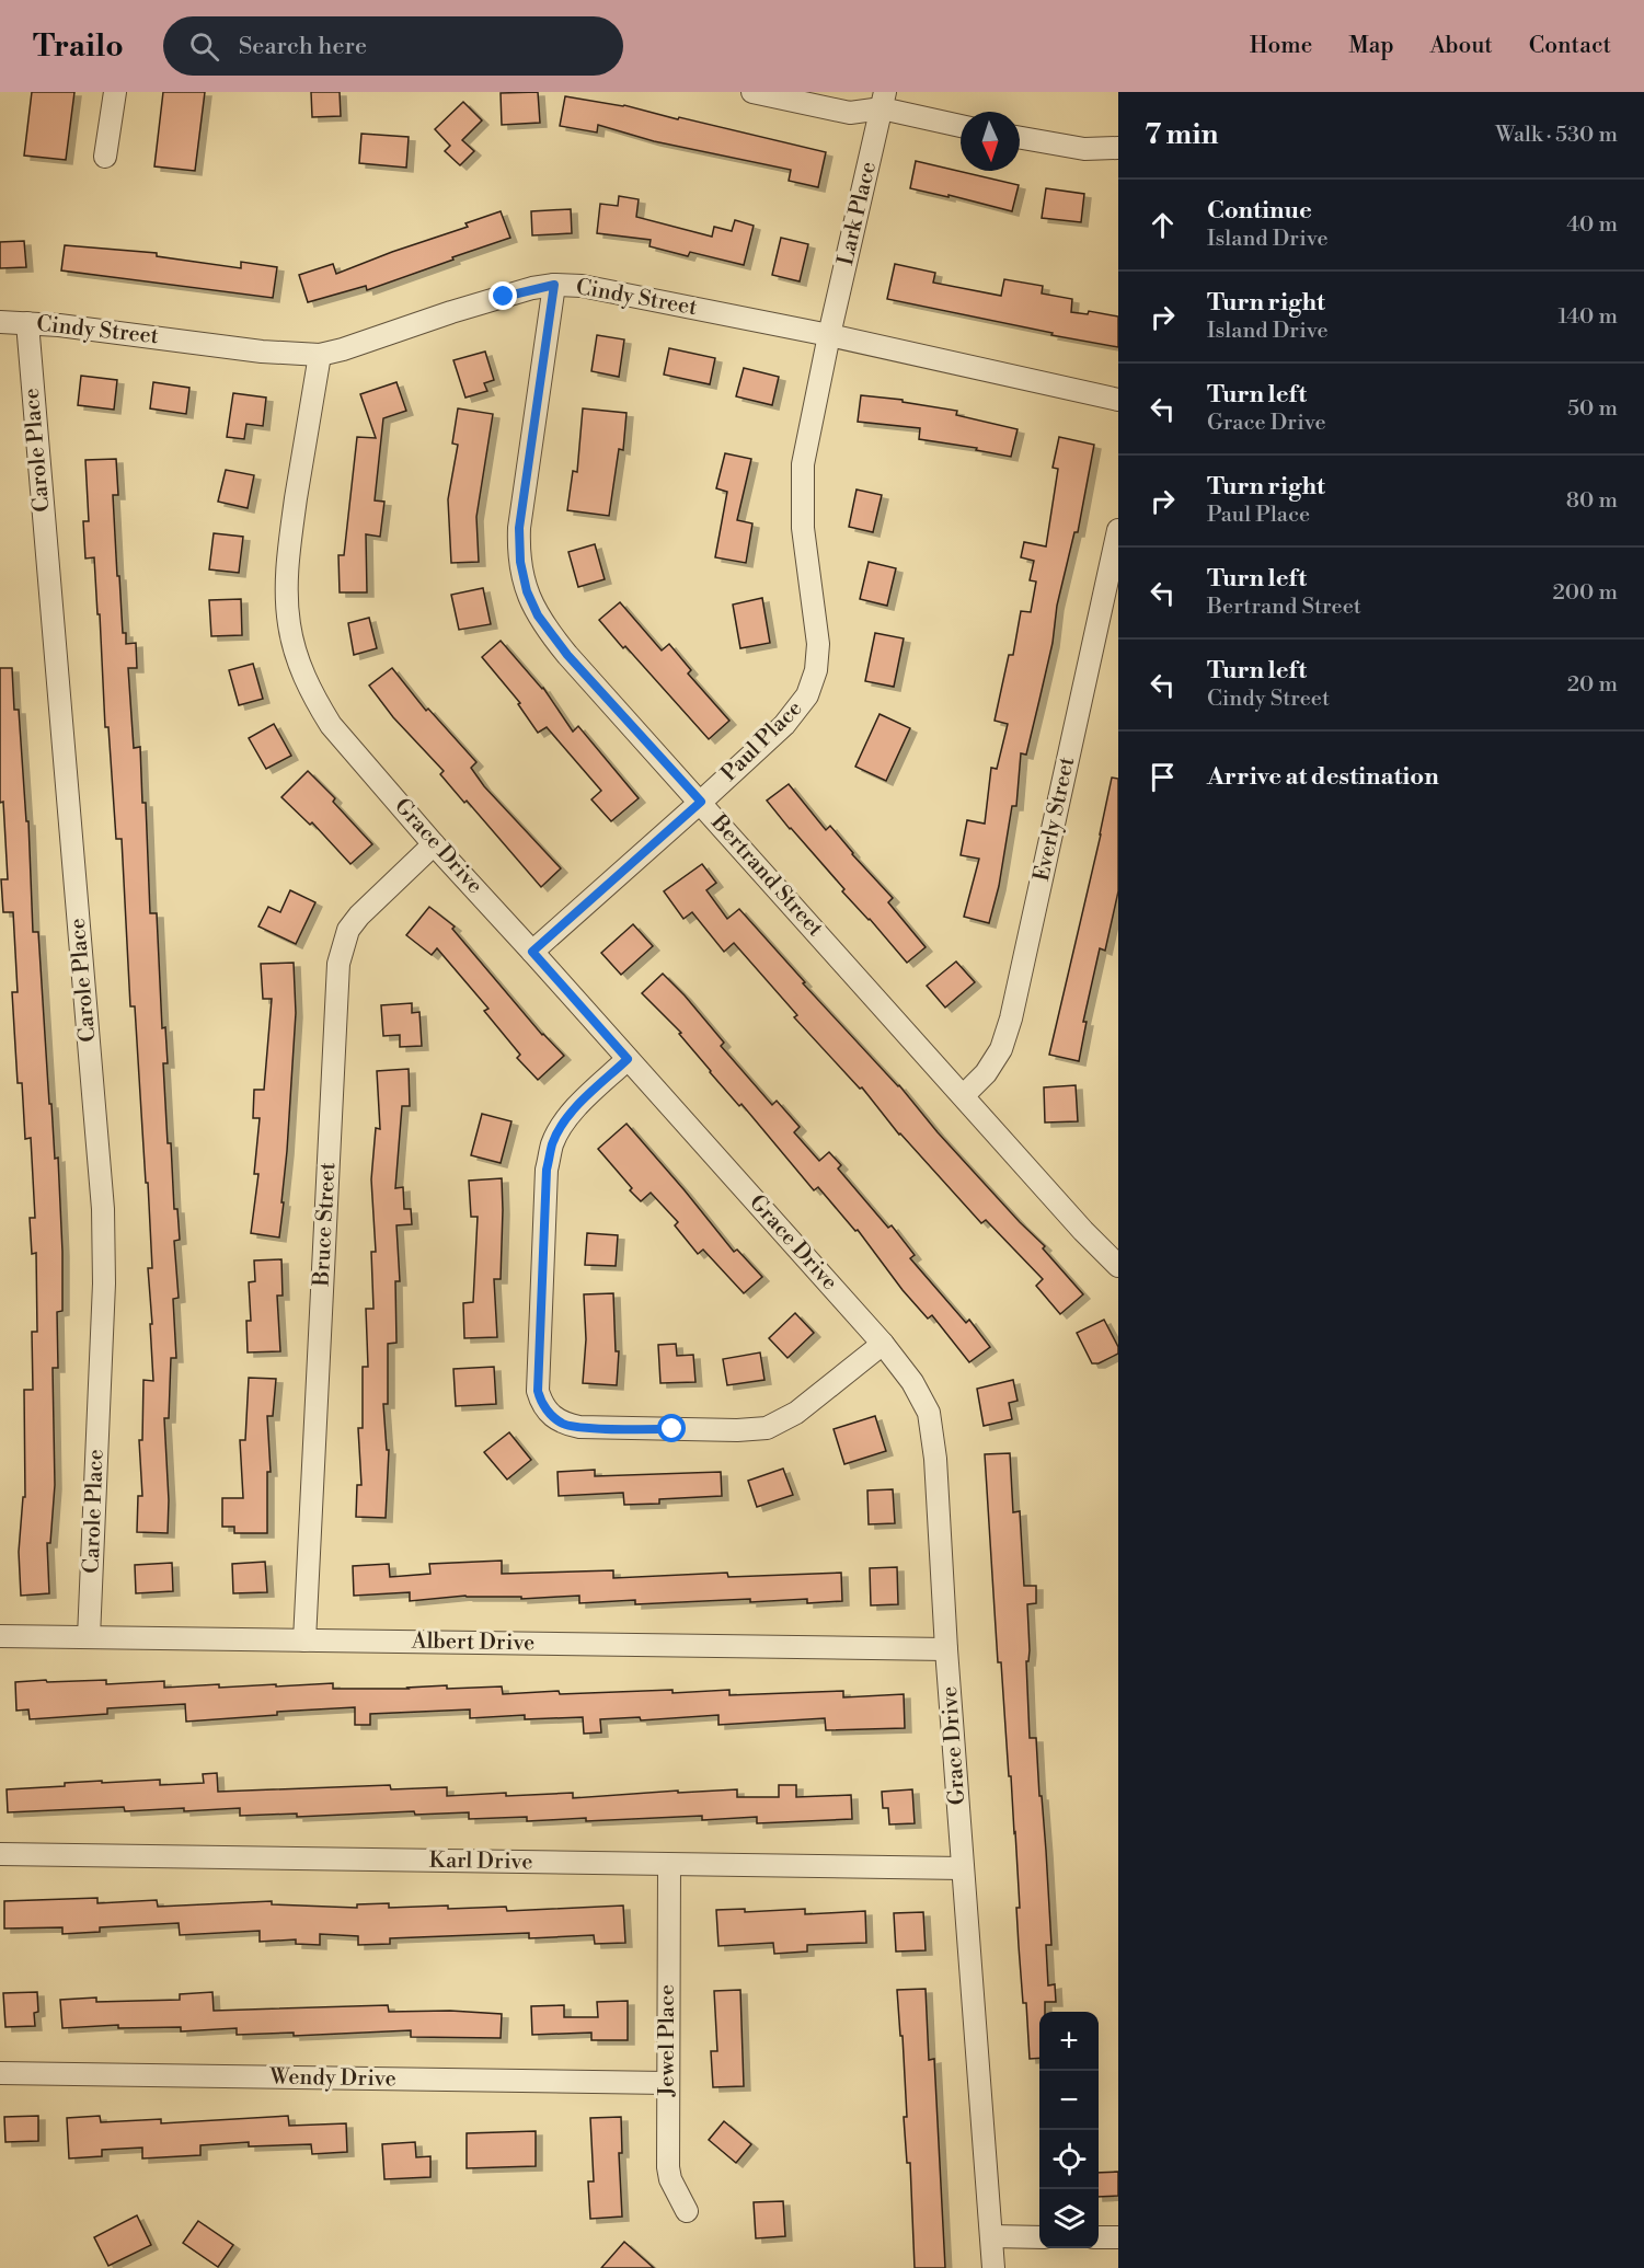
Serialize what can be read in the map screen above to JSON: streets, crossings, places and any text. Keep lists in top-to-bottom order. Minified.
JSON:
{"streets":{"street":["Lark Place","Cindy Street","Carole Place","Paul Place","Everly Street","Grace Drive","Bertrand Street","Bruce Street","Albert Drive","Karl Drive","Jewel Place","Wendy Drive"]},"crossings":[["Lark Place","Cindy Street"],["Lark Place","Paul Place"],["Cindy Street","Carole Place"],["Cindy Street","Paul Place"],["Cindy Street","Grace Drive"],["Cindy Street","Bertrand Street"],["Carole Place","Albert Drive"],["Paul Place","Grace Drive"],["Paul Place","Bertrand Street"],["Everly Street","Bertrand Street"],["Grace Drive","Bruce Street"],["Grace Drive","Albert Drive"],["Grace Drive","Karl Drive"],["Bruce Street","Albert Drive"],["Karl Drive","Jewel Place"],["Jewel Place","Wendy Drive"]],"north":"bottom","page":{"header":"Trailo","search":"Search here","nav":["Home","Map","About","Contact"],"heading":["7 min","Walk · 530 m"],"list":[["Continue","Island Drive","40 m"],["Turn right","Island Drive","140 m"],["Turn left","Grace Drive","50 m"],["Turn right","Paul Place","80 m"],["Turn left","Bertrand Street","200 m"],["Turn left","Cindy Street","20 m"],"Arrive at destination"],"map_buttons":["+","−"]}}
